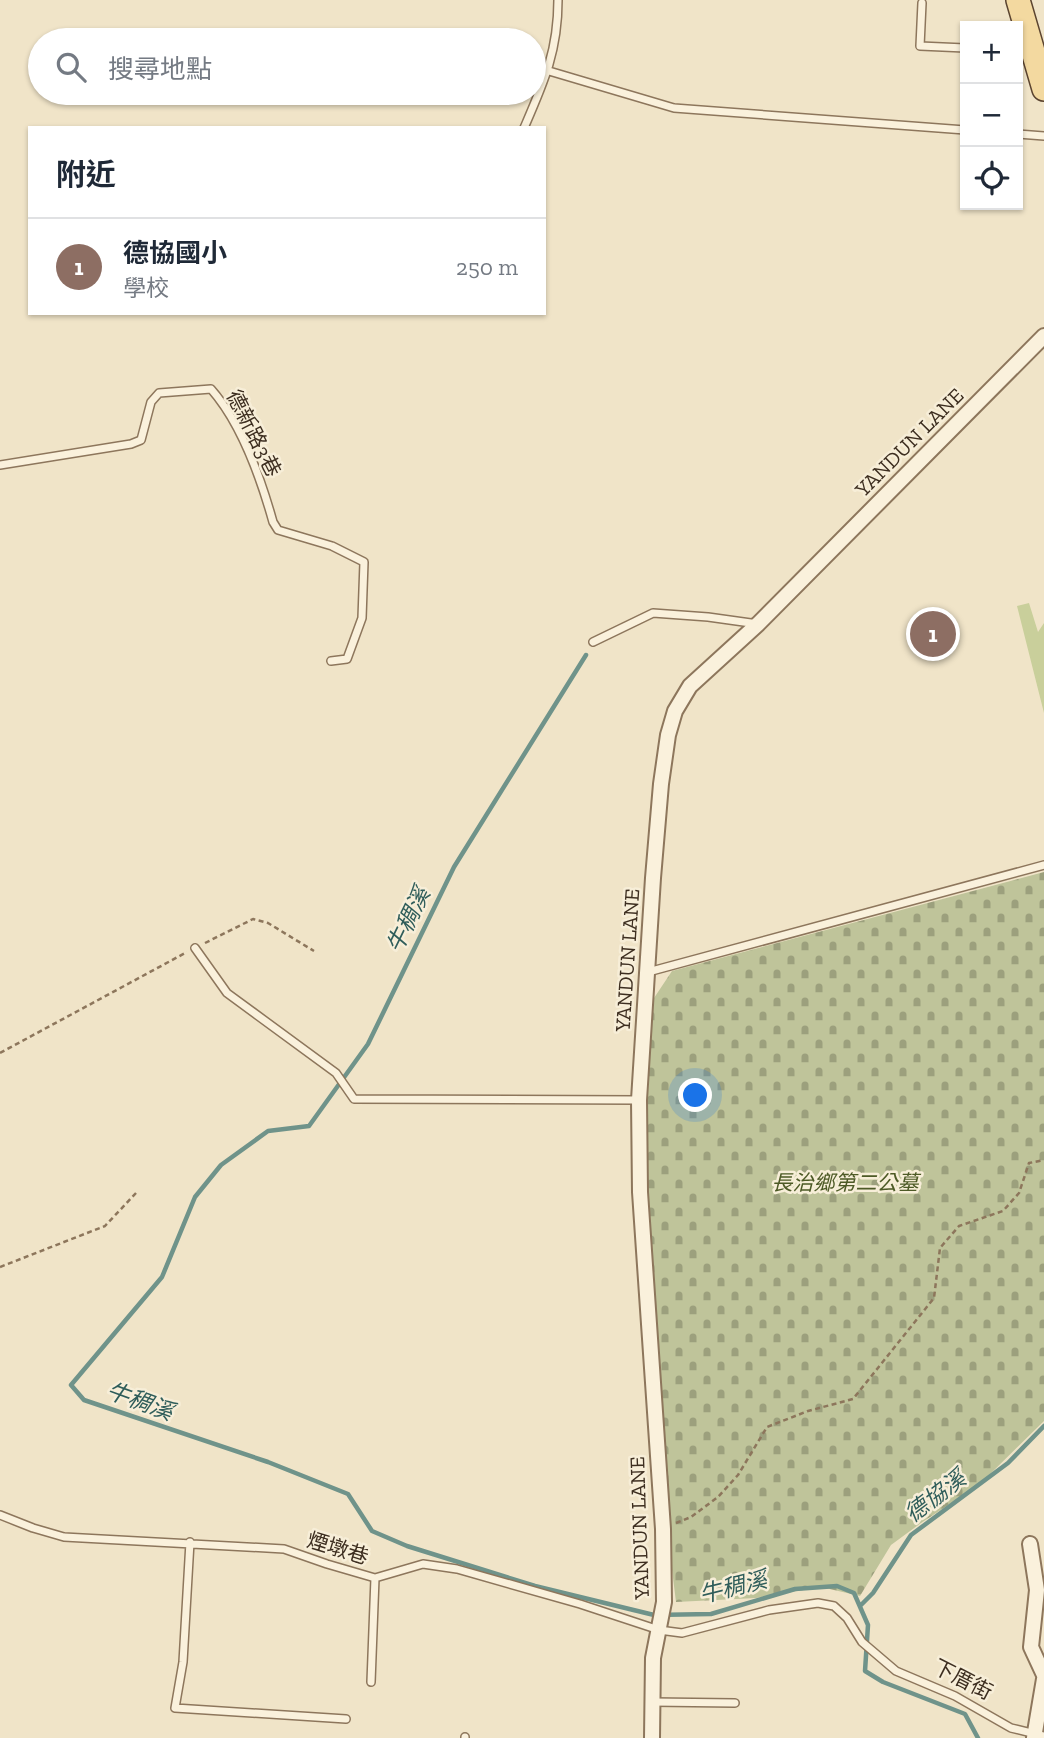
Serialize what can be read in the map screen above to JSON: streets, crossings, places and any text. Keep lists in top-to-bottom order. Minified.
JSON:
{"streets":{"street":["YANDUN LANE","下厝街"],"lane":["德新路3巷","煙墩巷"]},"crossings":[["YANDUN LANE","煙墩巷"],["YANDUN LANE","下厝街"],["煙墩巷","下厝街"]],"water":["牛稠溪","德協溪"],"parks":["長治鄉第二公墓"],"page":{"map_buttons":["+","−"],"search":"搜尋地點","heading":"附近","list":[{"mark":"1","name":"德協國小","note":"學校","value":"250 m"}],"pins":"1"}}
